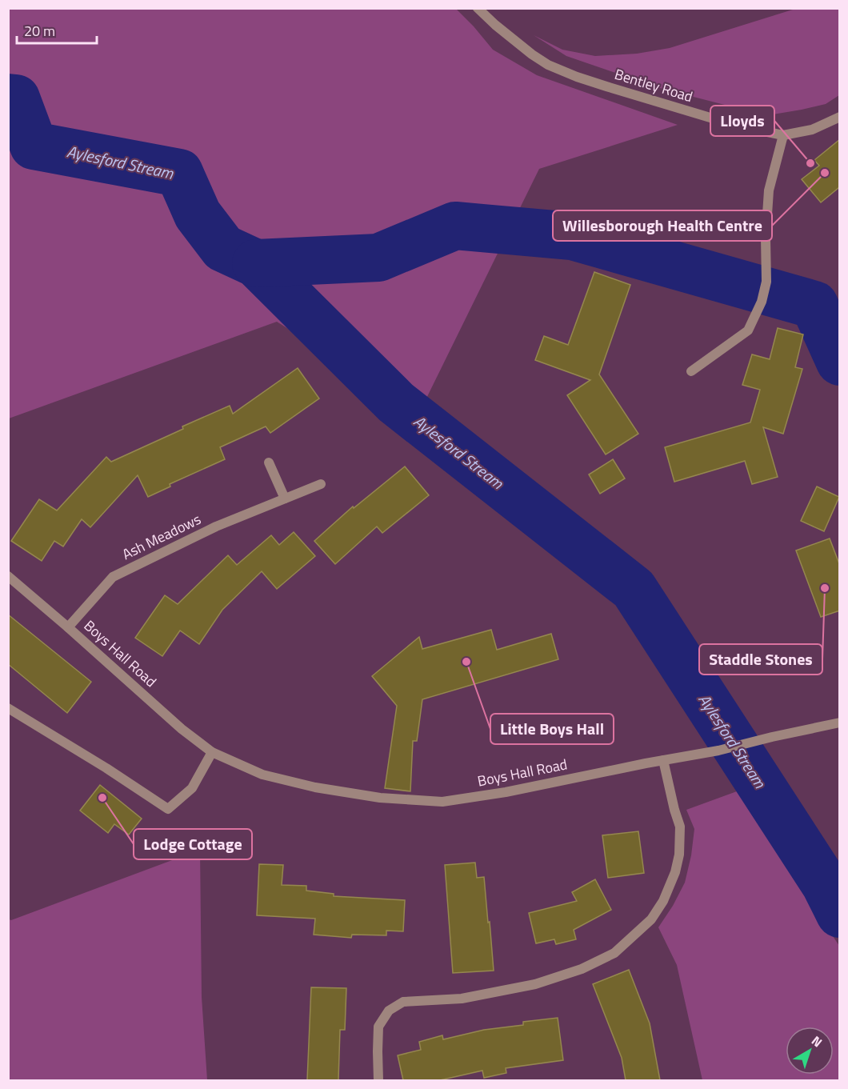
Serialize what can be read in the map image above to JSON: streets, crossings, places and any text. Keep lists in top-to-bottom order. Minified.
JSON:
{"streets":{"street":["Bentley Road","Ash Meadows","Boys Hall Road"]},"crossings":[["Ash Meadows","Boys Hall Road"]],"water":["Aylesford Stream"],"places":["Lloyds","Willesborough Health Centre","Staddle Stones","Little Boys Hall","Lodge Cottage"],"scale_bar":"20 m","north":"top right"}
